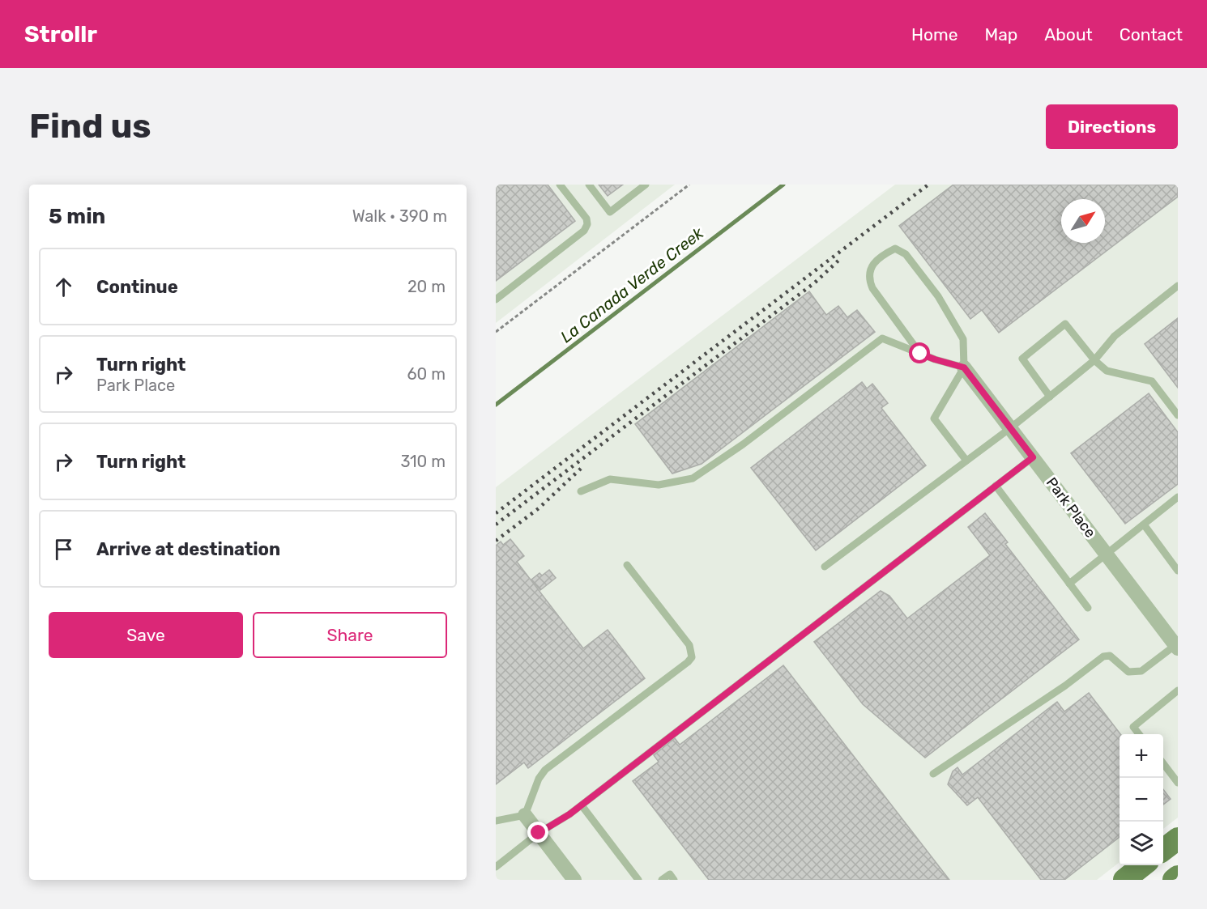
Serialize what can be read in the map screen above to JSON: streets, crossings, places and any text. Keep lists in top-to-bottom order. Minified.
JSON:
{"streets":{"street":["Park Place"]},"water":["La Canada Verde Creek"],"north":"top right","page":{"header":"Strollr","nav":["Home","Map","About","Contact"],"buttons":["Directions",["Save","Share"]],"title":"Find us","heading":["5 min","Walk · 390 m"],"list":[["Continue","20 m"],["Turn right","Park Place","60 m"],["Turn right","310 m"],"Arrive at destination"],"map_buttons":["+","−"]}}
